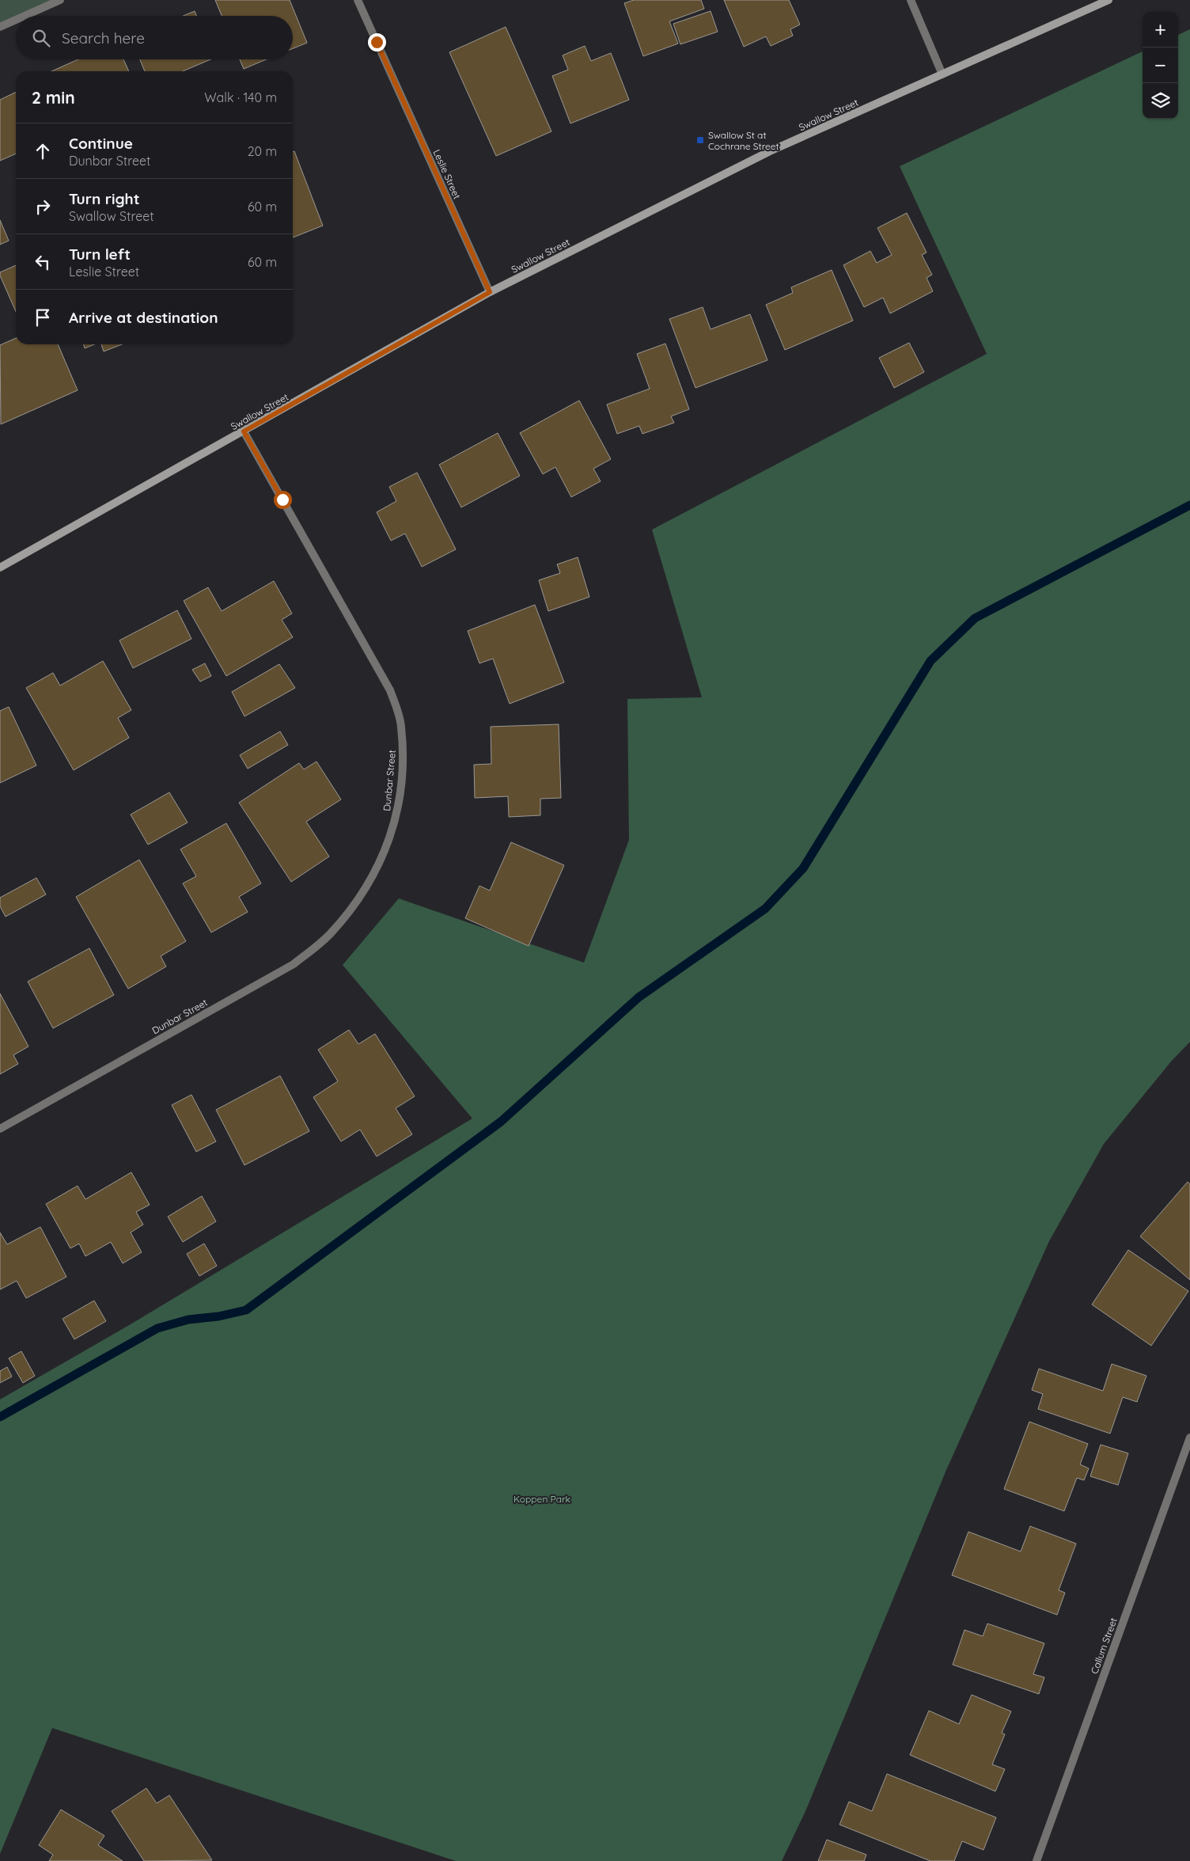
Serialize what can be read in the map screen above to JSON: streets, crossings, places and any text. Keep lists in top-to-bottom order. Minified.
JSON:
{"streets":{"street":["Swallow Street","Leslie Street","Dunbar Street","Callum Street"]},"crossings":[["Swallow Street","Leslie Street"],["Swallow Street","Dunbar Street"]],"parks":["Koppen Park"],"places":{"transit":["Swallow St at Cochrane Street"]},"page":{"map_buttons":["+","−"],"search":"Search here","heading":["2 min","Walk · 140 m"],"list":[["Continue","Dunbar Street","20 m"],["Turn right","Swallow Street","60 m"],["Turn left","Leslie Street","60 m"],"Arrive at destination"]}}
